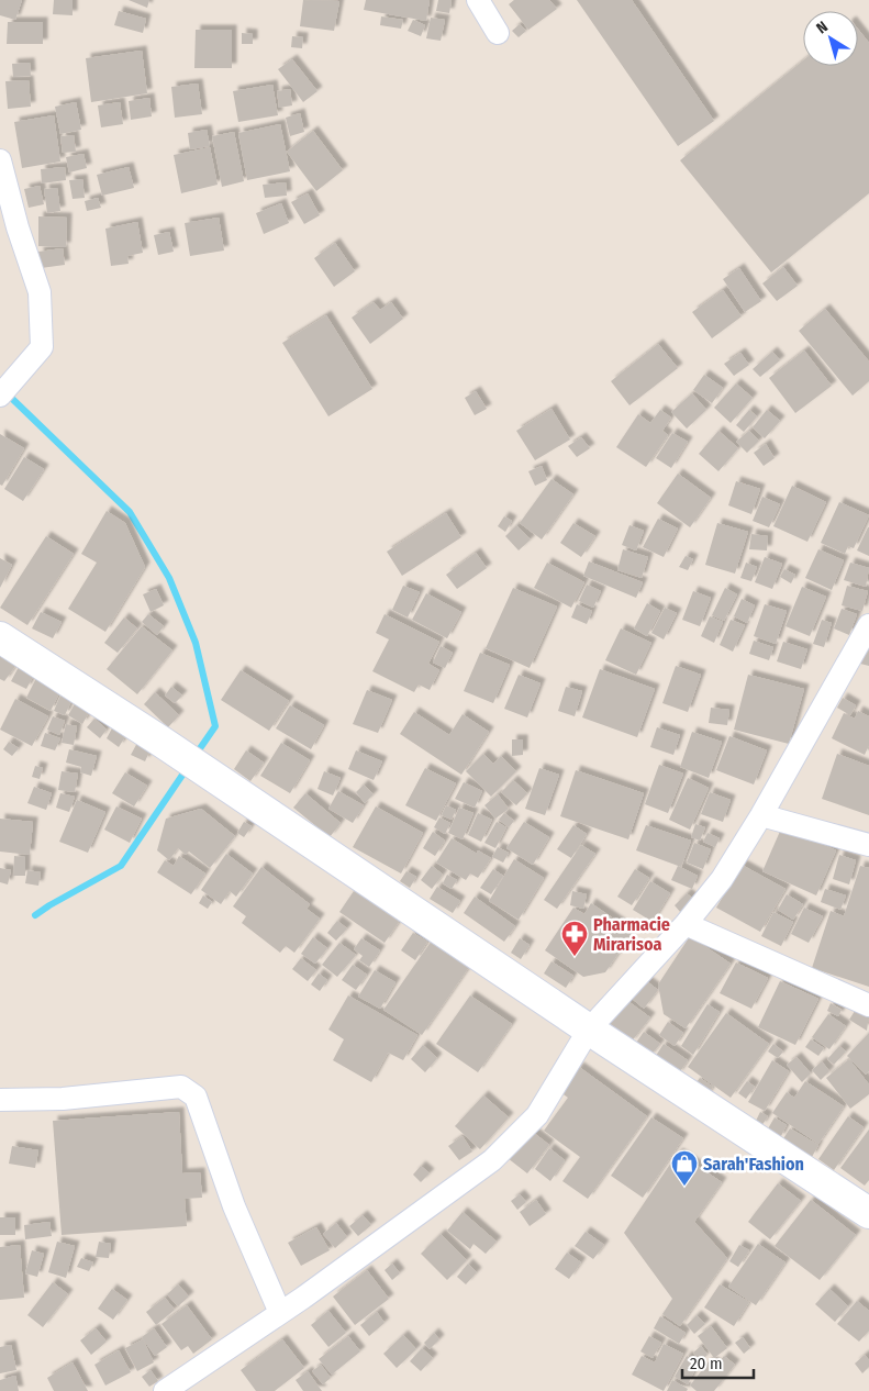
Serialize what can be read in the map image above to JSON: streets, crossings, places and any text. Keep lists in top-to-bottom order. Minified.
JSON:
{"places":{"pharmacy":["Pharmacie Mirarisoa"],"shop":["Sarah'Fashion"]},"scale_bar":"20 m","north":"top left"}
